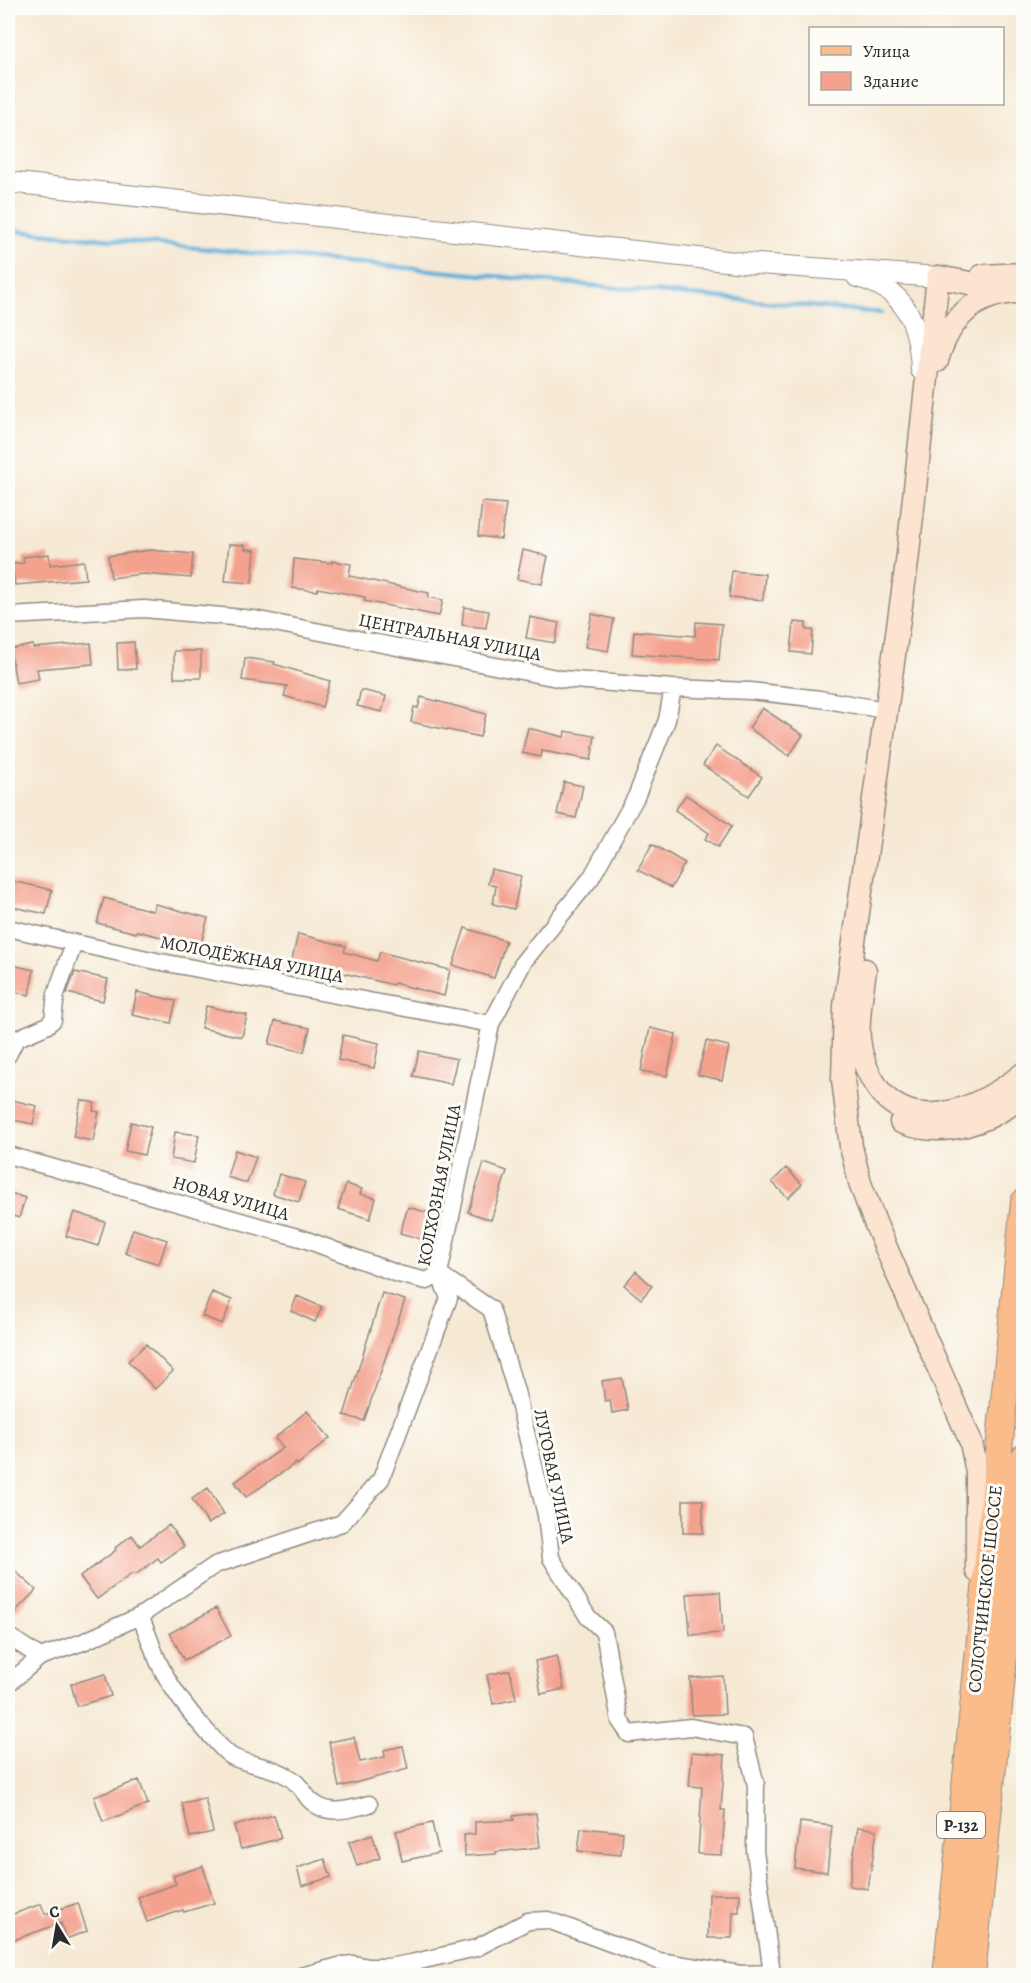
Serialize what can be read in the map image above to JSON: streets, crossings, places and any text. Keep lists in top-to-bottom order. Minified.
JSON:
{"streets":{"main road":["СОЛОТЧИНСКОЕ ШОССЕ","Р-132"],"street":["ЦЕНТРАЛЬНАЯ УЛИЦА","МОЛОДЁЖНАЯ УЛИЦА","КОЛХОЗНАЯ УЛИЦА","НОВАЯ УЛИЦА","ЛУГОВАЯ УЛИЦА"]},"crossings":[["ЦЕНТРАЛЬНАЯ УЛИЦА","КОЛХОЗНАЯ УЛИЦА"],["МОЛОДЁЖНАЯ УЛИЦА","КОЛХОЗНАЯ УЛИЦА"],["КОЛХОЗНАЯ УЛИЦА","НОВАЯ УЛИЦА"],["КОЛХОЗНАЯ УЛИЦА","ЛУГОВАЯ УЛИЦА"],["НОВАЯ УЛИЦА","ЛУГОВАЯ УЛИЦА"]],"legend":["Улица","Здание"],"north":"top"}
